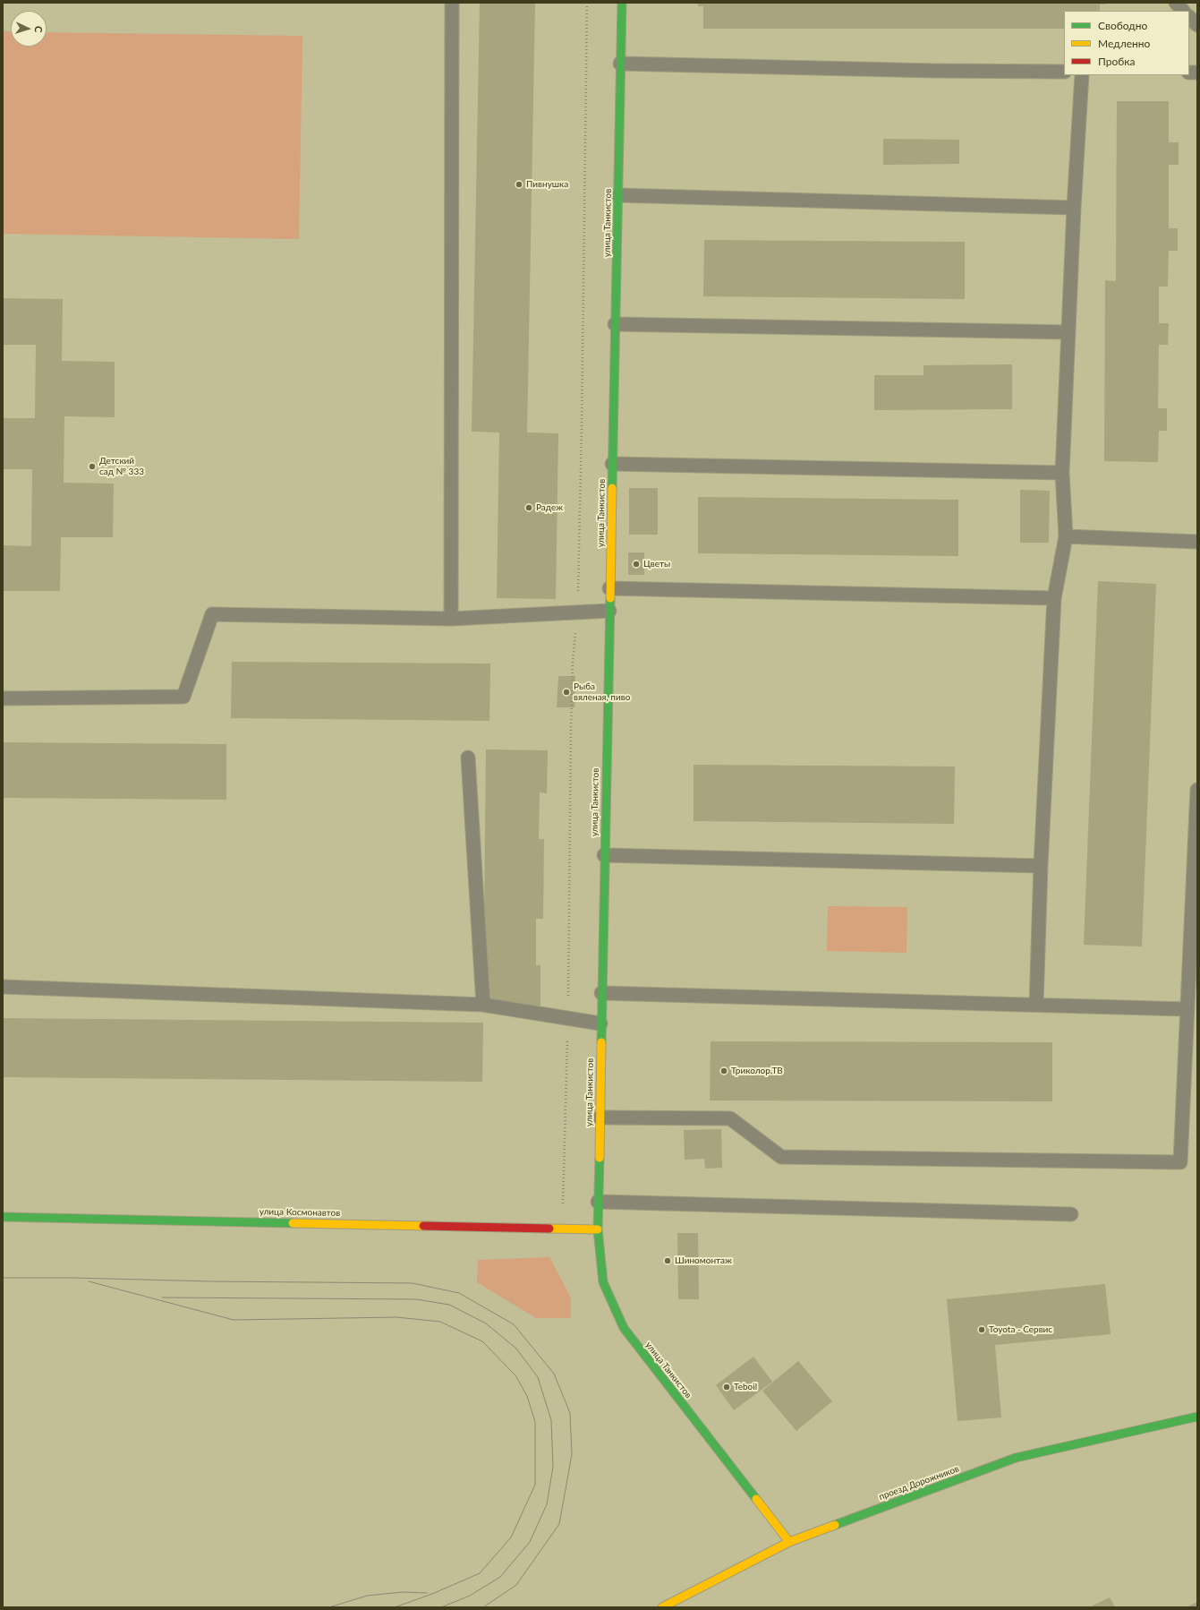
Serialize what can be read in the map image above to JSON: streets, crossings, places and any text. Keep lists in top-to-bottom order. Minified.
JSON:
{"streets":{"main road":["улица Танкистов","улица Космонавтов","проезд Дорожников"]},"crossings":[["улица Танкистов","улица Космонавтов"],["улица Танкистов","проезд Дорожников"]],"places":["Пивнушка","Детский сад № 333","Радеж","Цветы","Рыба вяленая, пиво","Триколор.ТВ","Шиномонтаж","Toyota - Сервис","Teboil"],"legend":["Свободно","Медленно","Пробка"],"north":"right"}
